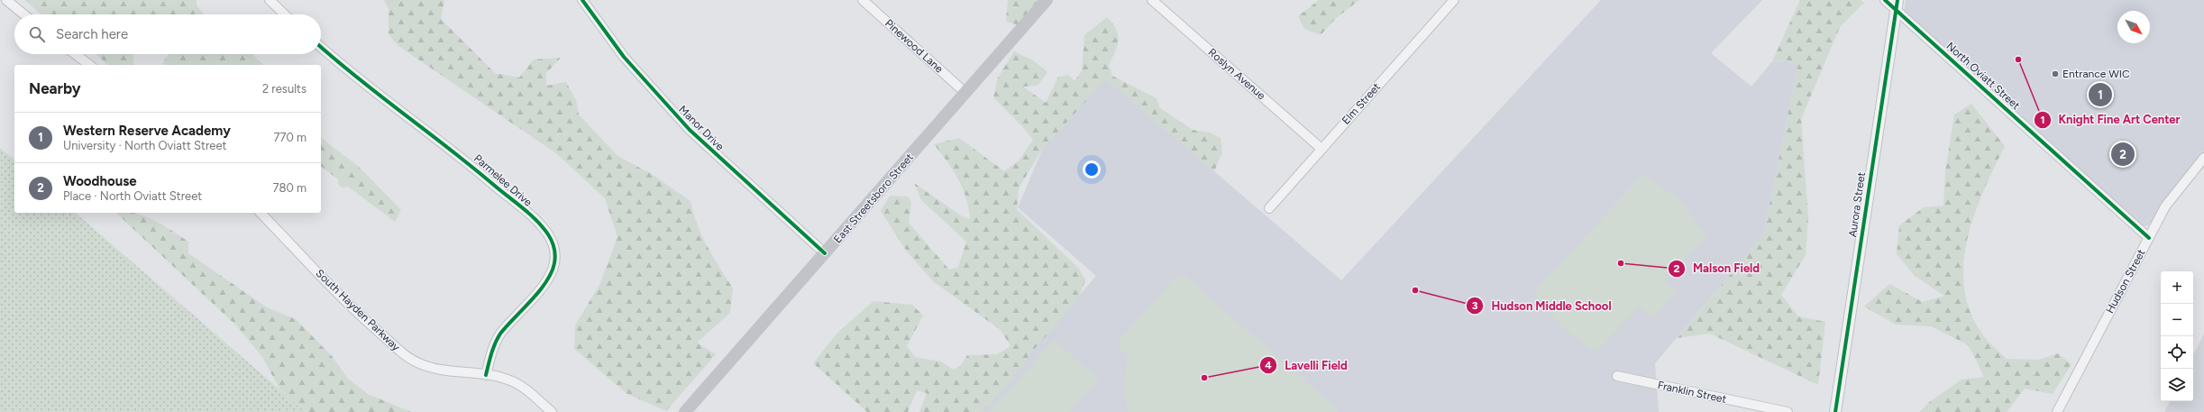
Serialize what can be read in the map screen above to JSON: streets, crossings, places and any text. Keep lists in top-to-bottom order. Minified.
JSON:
{"streets":{"main road":["East Streetsboro Street"],"street":["Pinewood Lane","Roslyn Avenue","North Oviatt Street","Elm Street","Manor Drive","Parmelee Drive","Aurora Street","Hudson Street","South Hayden Parkway","Franklin Street"]},"crossings":[["Pinewood Lane","East Streetsboro Street"],["Roslyn Avenue","Elm Street"],["North Oviatt Street","Aurora Street"],["North Oviatt Street","Hudson Street"],["Manor Drive","East Streetsboro Street"],["Parmelee Drive","South Hayden Parkway"]],"places":["Knight Fine Art Center","Entrance WIC","Malson Field","Hudson Middle School","Lavelli Field"],"north":"bottom right","page":{"search":"Search here","heading":["Nearby","2 results"],"pins":["1","2"],"list":[{"mark":"1","name":"Western Reserve Academy","note":"University · North Oviatt Street","value":"770 m"},{"mark":"2","name":"Woodhouse","note":"Place · North Oviatt Street","value":"780 m"}],"map_buttons":["+","−"]}}
